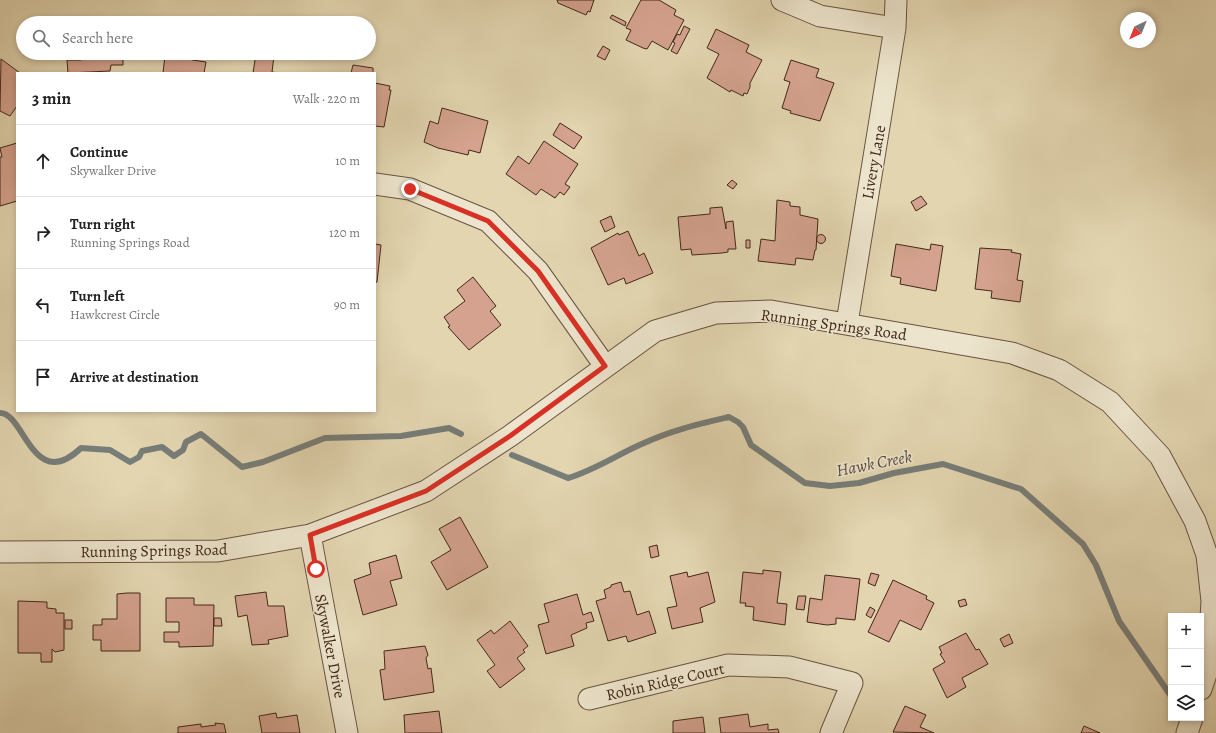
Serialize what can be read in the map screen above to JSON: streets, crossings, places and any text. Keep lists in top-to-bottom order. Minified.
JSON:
{"streets":{"street":["Livery Lane","Running Springs Road","Skywalker Drive","Robin Ridge Court"]},"crossings":[["Livery Lane","Running Springs Road"],["Running Springs Road","Skywalker Drive"]],"water":["Hawk Creek"],"north":"bottom left","page":{"search":"Search here","heading":["3 min","Walk · 220 m"],"list":[["Continue","Skywalker Drive","10 m"],["Turn right","Running Springs Road","120 m"],["Turn left","Hawkcrest Circle","90 m"],"Arrive at destination"],"map_buttons":["+","−"]}}
